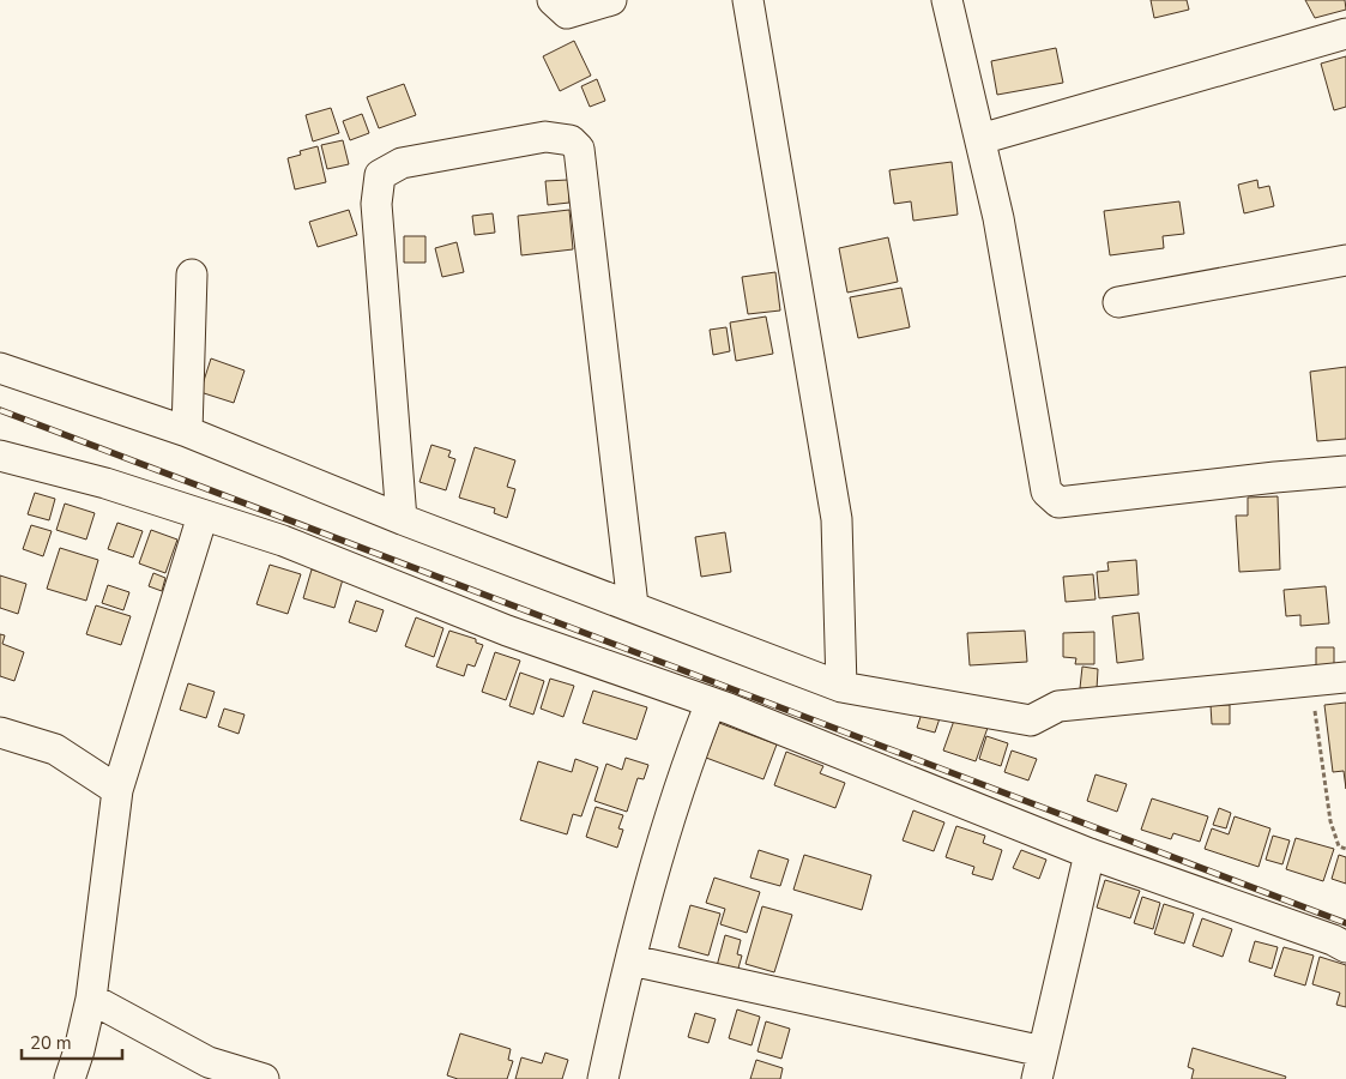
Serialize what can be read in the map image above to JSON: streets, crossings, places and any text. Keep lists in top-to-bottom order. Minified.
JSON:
{"scale_bar":"20 m"}
